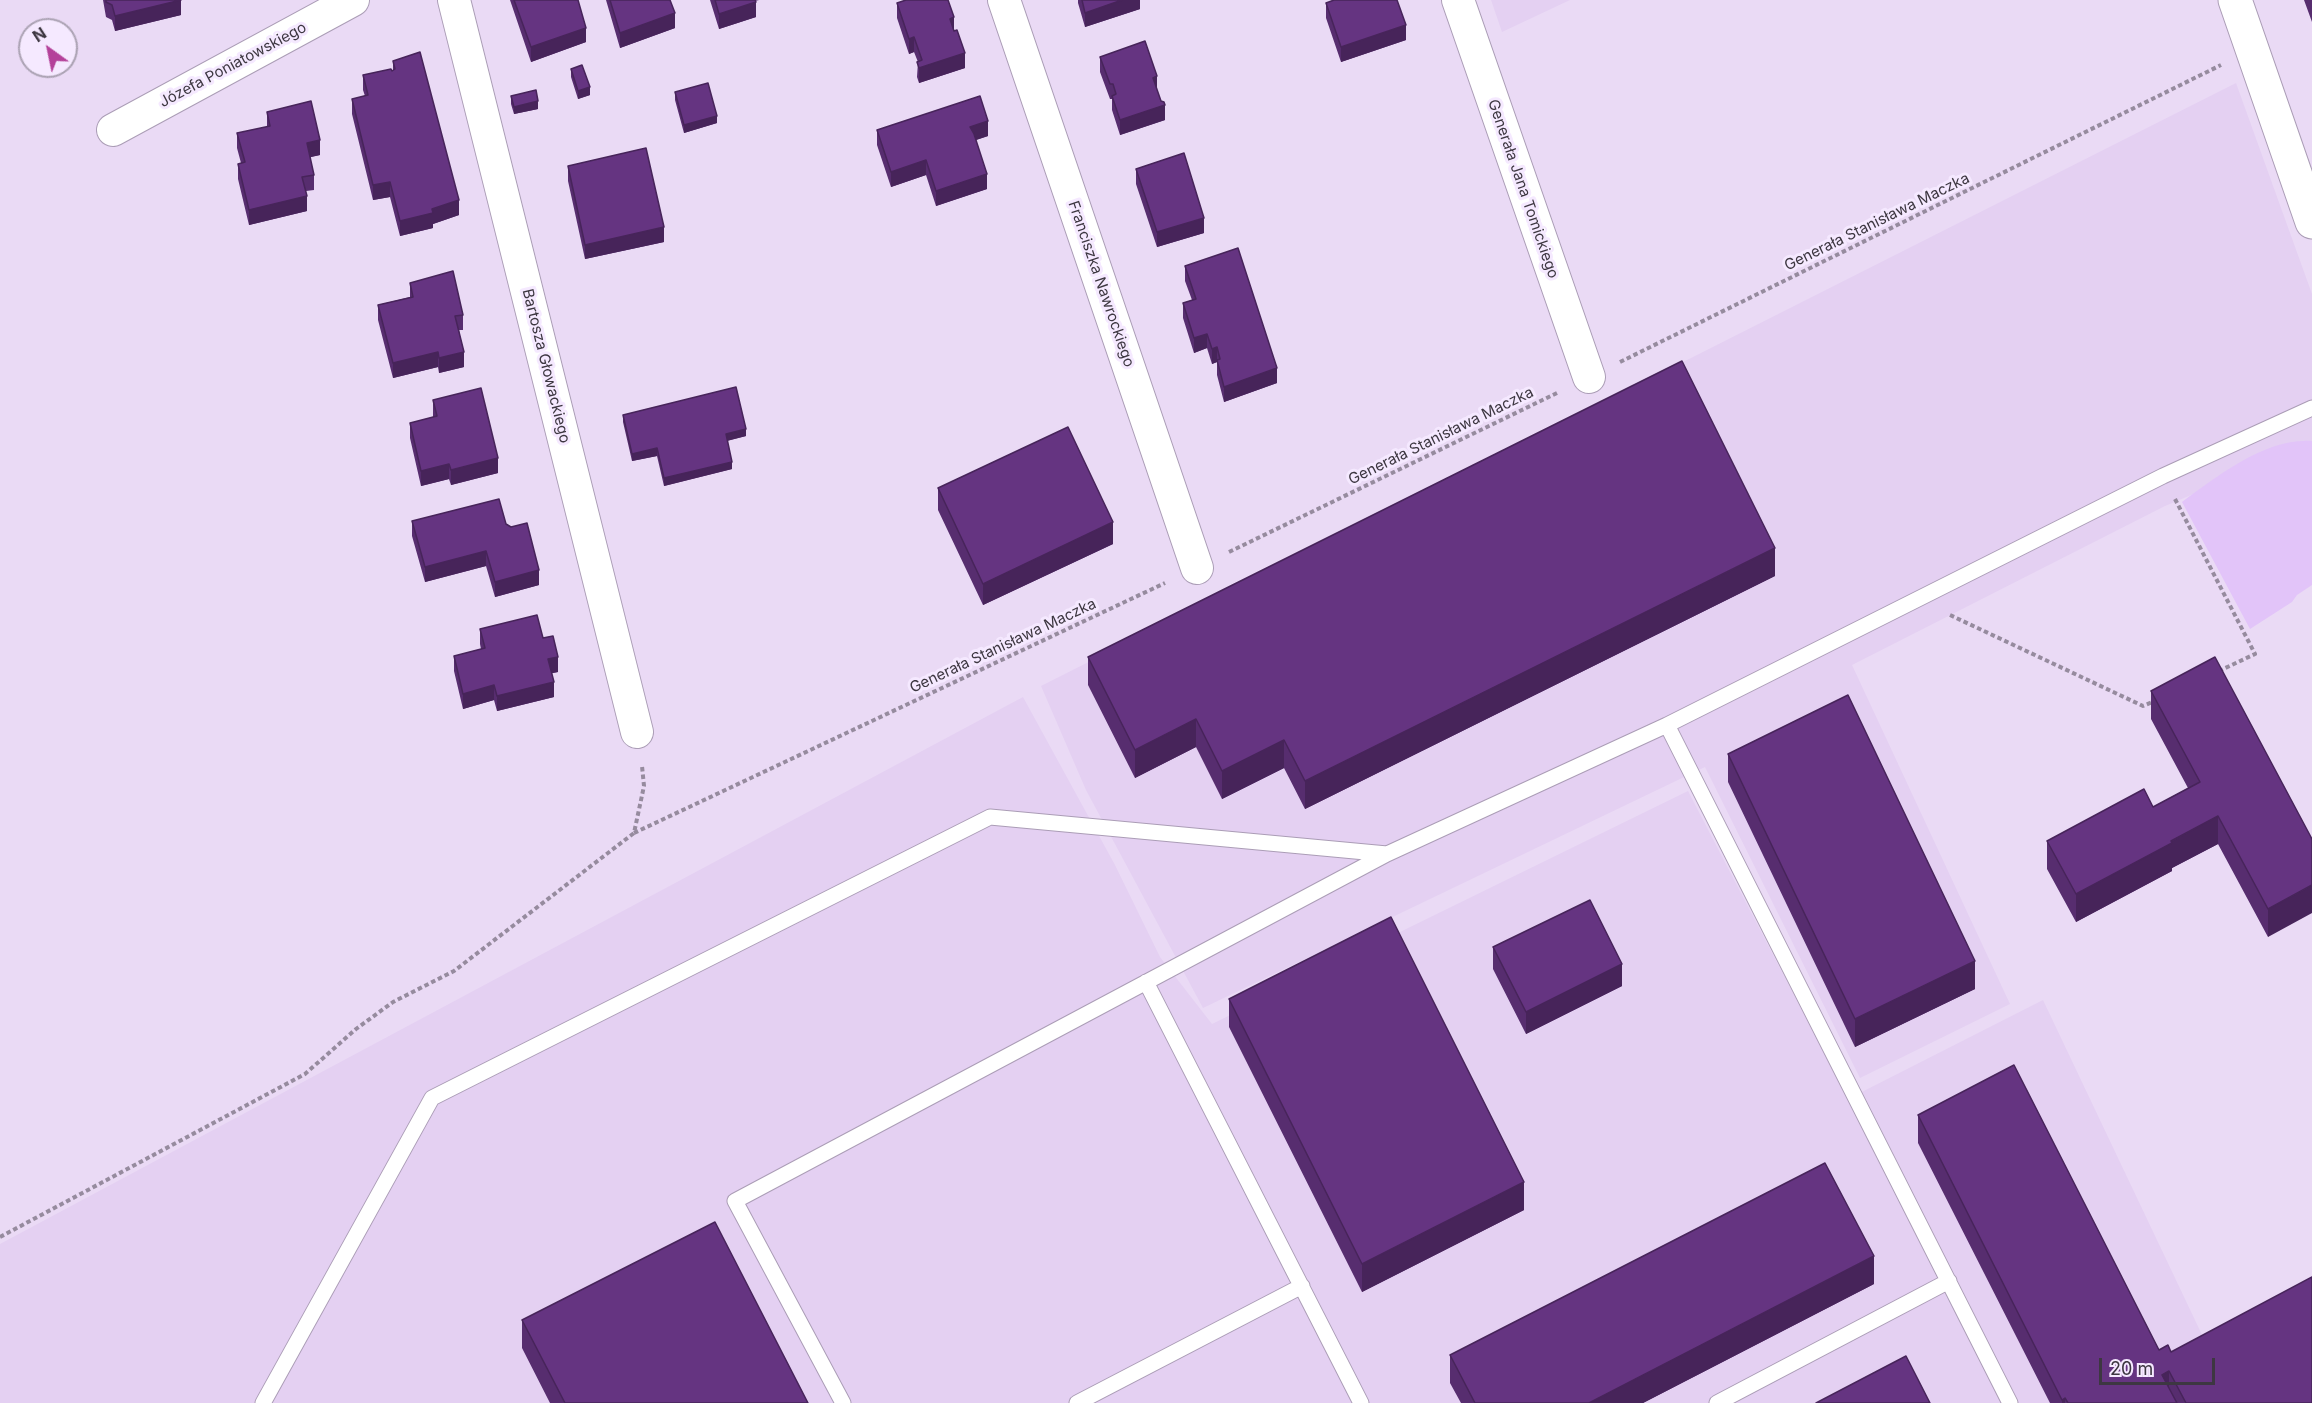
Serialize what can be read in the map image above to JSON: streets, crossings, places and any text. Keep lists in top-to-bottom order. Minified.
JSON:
{"streets":{"street":["Józefa Poniatowskiego","Generała Jana Tomickiego","Franciszka Nawrockiego","Bartosza Głowackiego"],"path":["Generała Stanisława Maczka"]},"crossings":[["Generała Jana Tomickiego","Generała Stanisława Maczka"],["Generała Stanisława Maczka","Franciszka Nawrockiego"]],"scale_bar":"20 m","north":"top left"}
